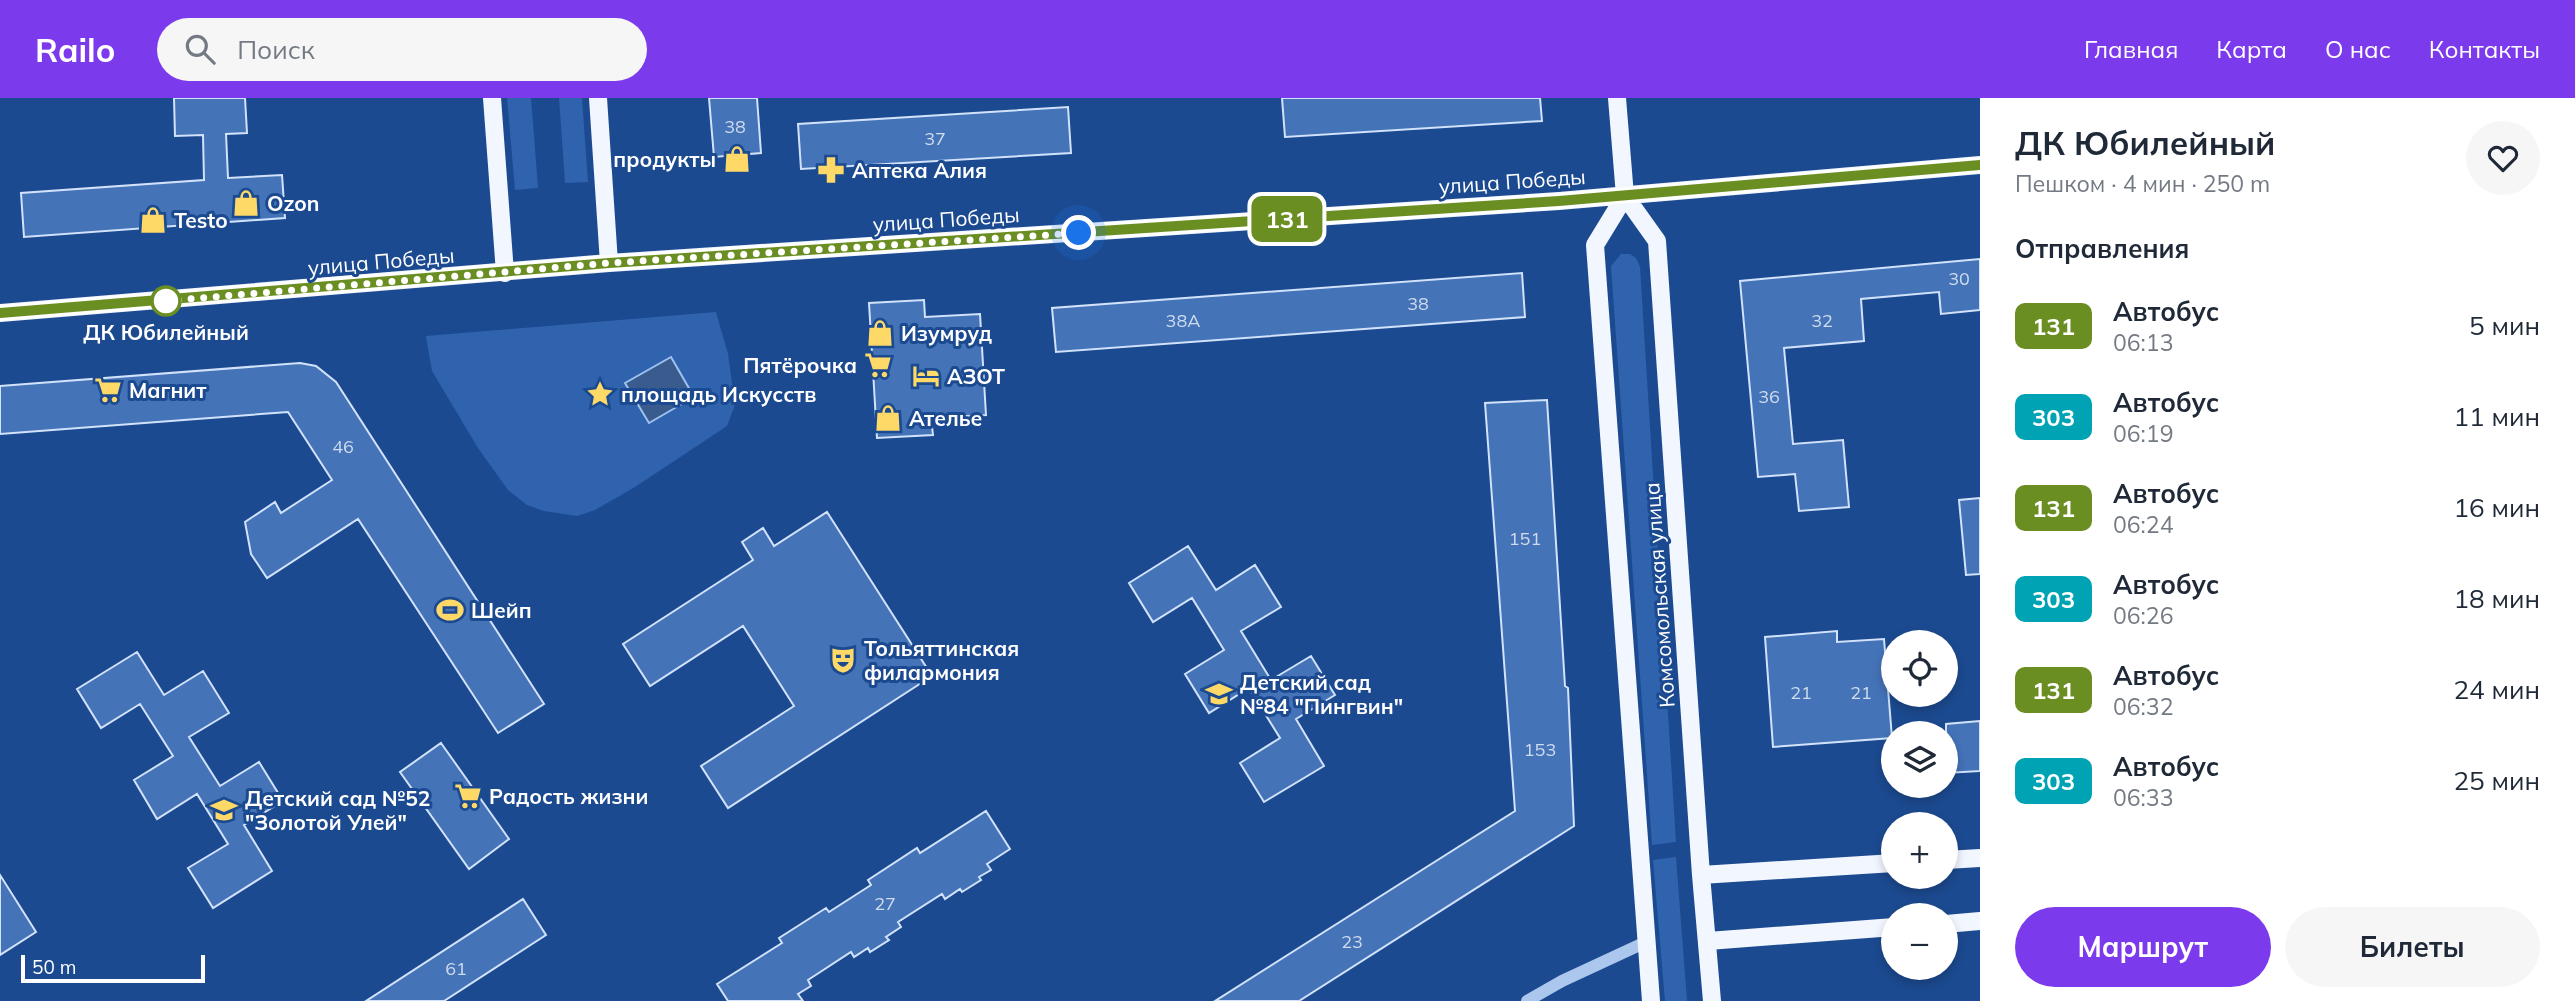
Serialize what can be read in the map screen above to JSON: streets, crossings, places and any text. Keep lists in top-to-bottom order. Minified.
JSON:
{"streets":{"main road":["улица Победы","Комсомольская улица"]},"crossings":[["улица Победы","Комсомольская улица"]],"places":{"shop":["продукты","Ozon","Testo","Изумруд","Ателье"],"pharmacy":["Аптека Алия"],"other":["ДК Юбилейный"],"supermarket":["Пятёрочка","Магнит","Радость жизни"],"hotel":["АЗОТ"],"place":["площадь Искусств"],"sports":["Шейп"],"theatre":["Тольяттинская филармония"],"school or university":["Детский сад №84 \"Пингвин\"","Детский сад №52 \"Золотой Улей\""]},"lines":["bus line 131"],"house_numbers":["38","37","30","38","38А","32","36","46","151","21","21","153","27","23","61"],"scale_bar":"50 m","page":{"header":"Railo","search":"Поиск","nav":["Главная","Карта","О нас","Контакты"],"on_map":"131","heading":[["ДК Юбилейный","Пешком · 4 мин · 250 m"],"Отправления"],"list":[{"mark":"131","name":"Автобус","note":"06:13","value":"5 мин"},{"mark":"303","name":"Автобус","note":"06:19","value":"11 мин"},{"mark":"131","name":"Автобус","note":"06:24","value":"16 мин"},{"mark":"303","name":"Автобус","note":"06:26","value":"18 мин"},{"mark":"131","name":"Автобус","note":"06:32","value":"24 мин"},{"mark":"303","name":"Автобус","note":"06:33","value":"25 мин"}],"map_buttons":["+","−"],"buttons":["Маршрут","Билеты"],"scale":"50 m"}}
